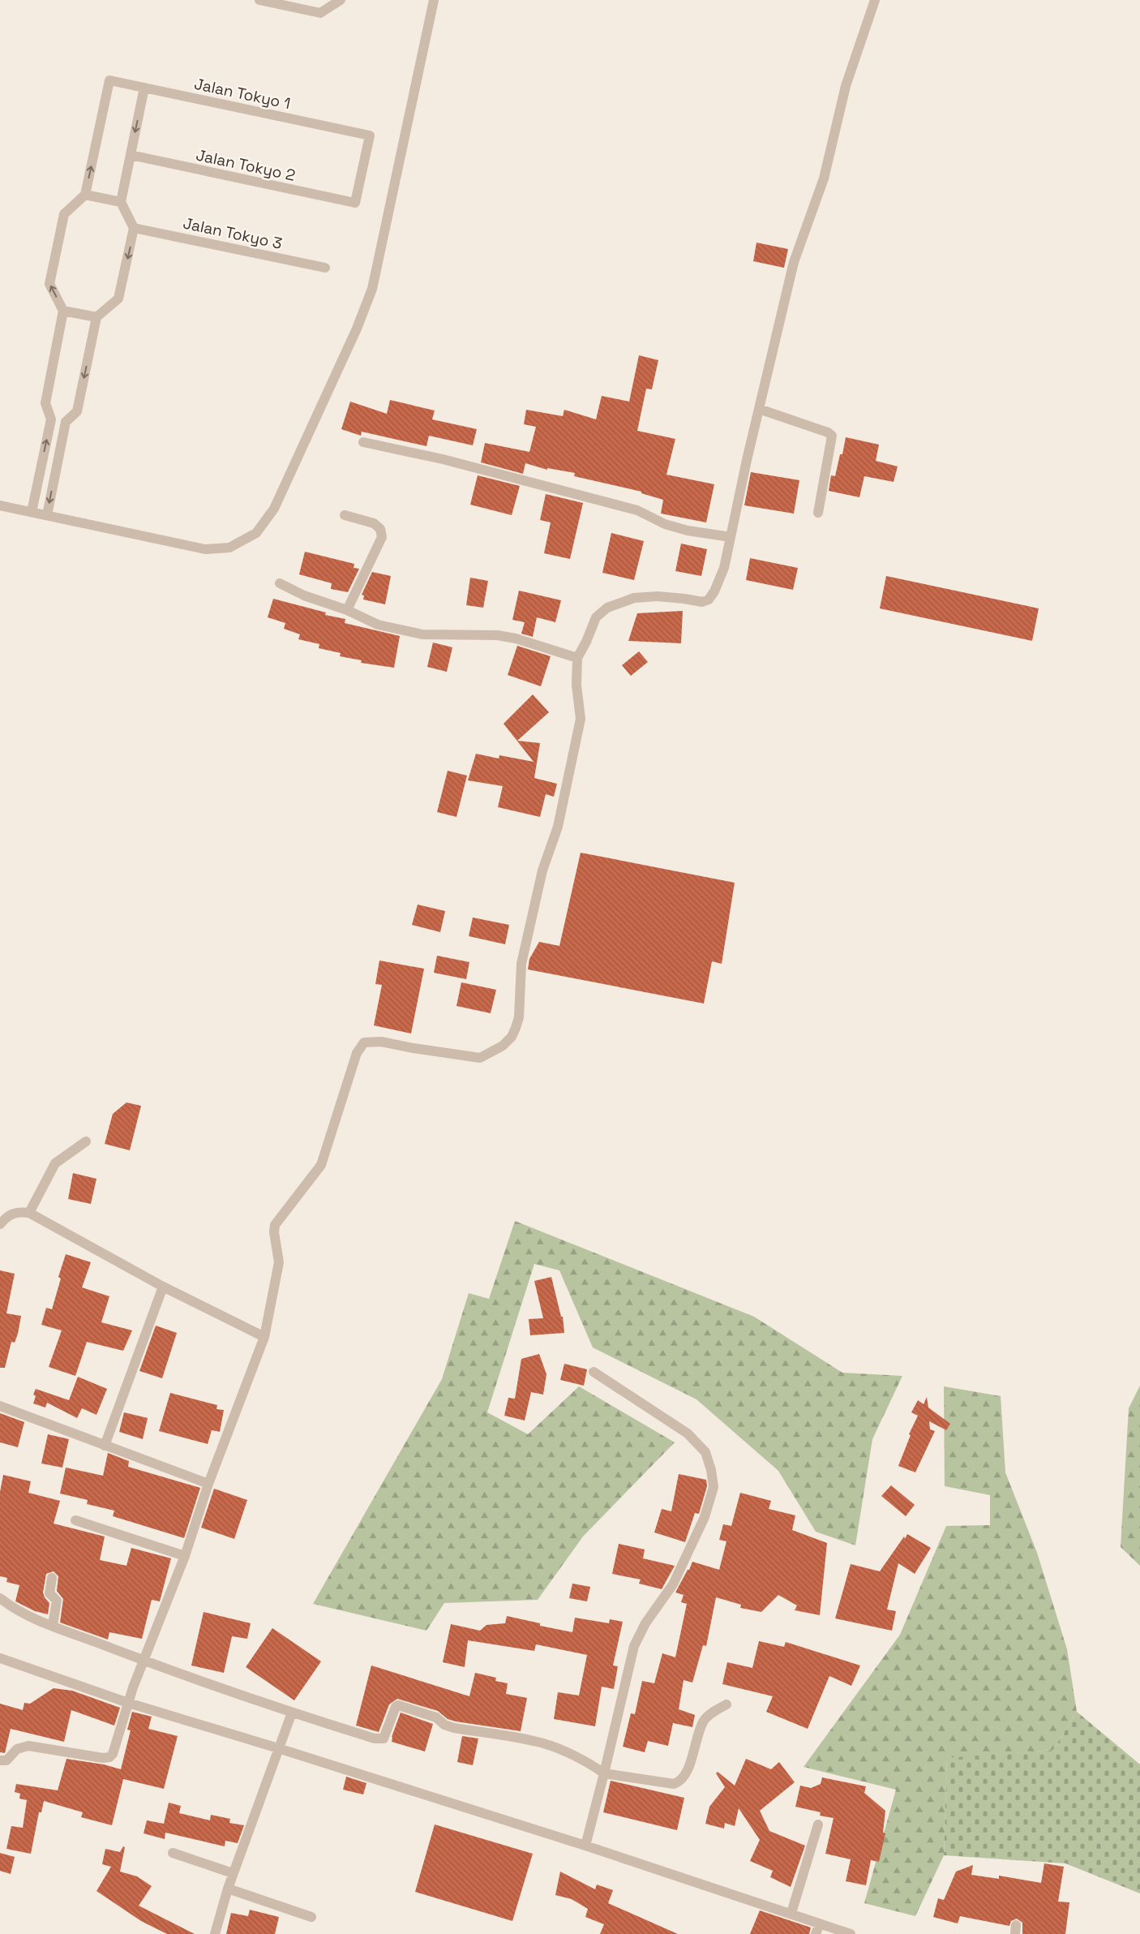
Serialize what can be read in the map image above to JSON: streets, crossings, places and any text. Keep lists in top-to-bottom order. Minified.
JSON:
{"streets":{"street":["Jalan Tokyo 1","Jalan Tokyo 2","Jalan Tokyo 3"]},"crossings":[["Jalan Tokyo 1","Jalan Tokyo 2"],["Jalan Tokyo 1","Jalan Tokyo 3"]]}
